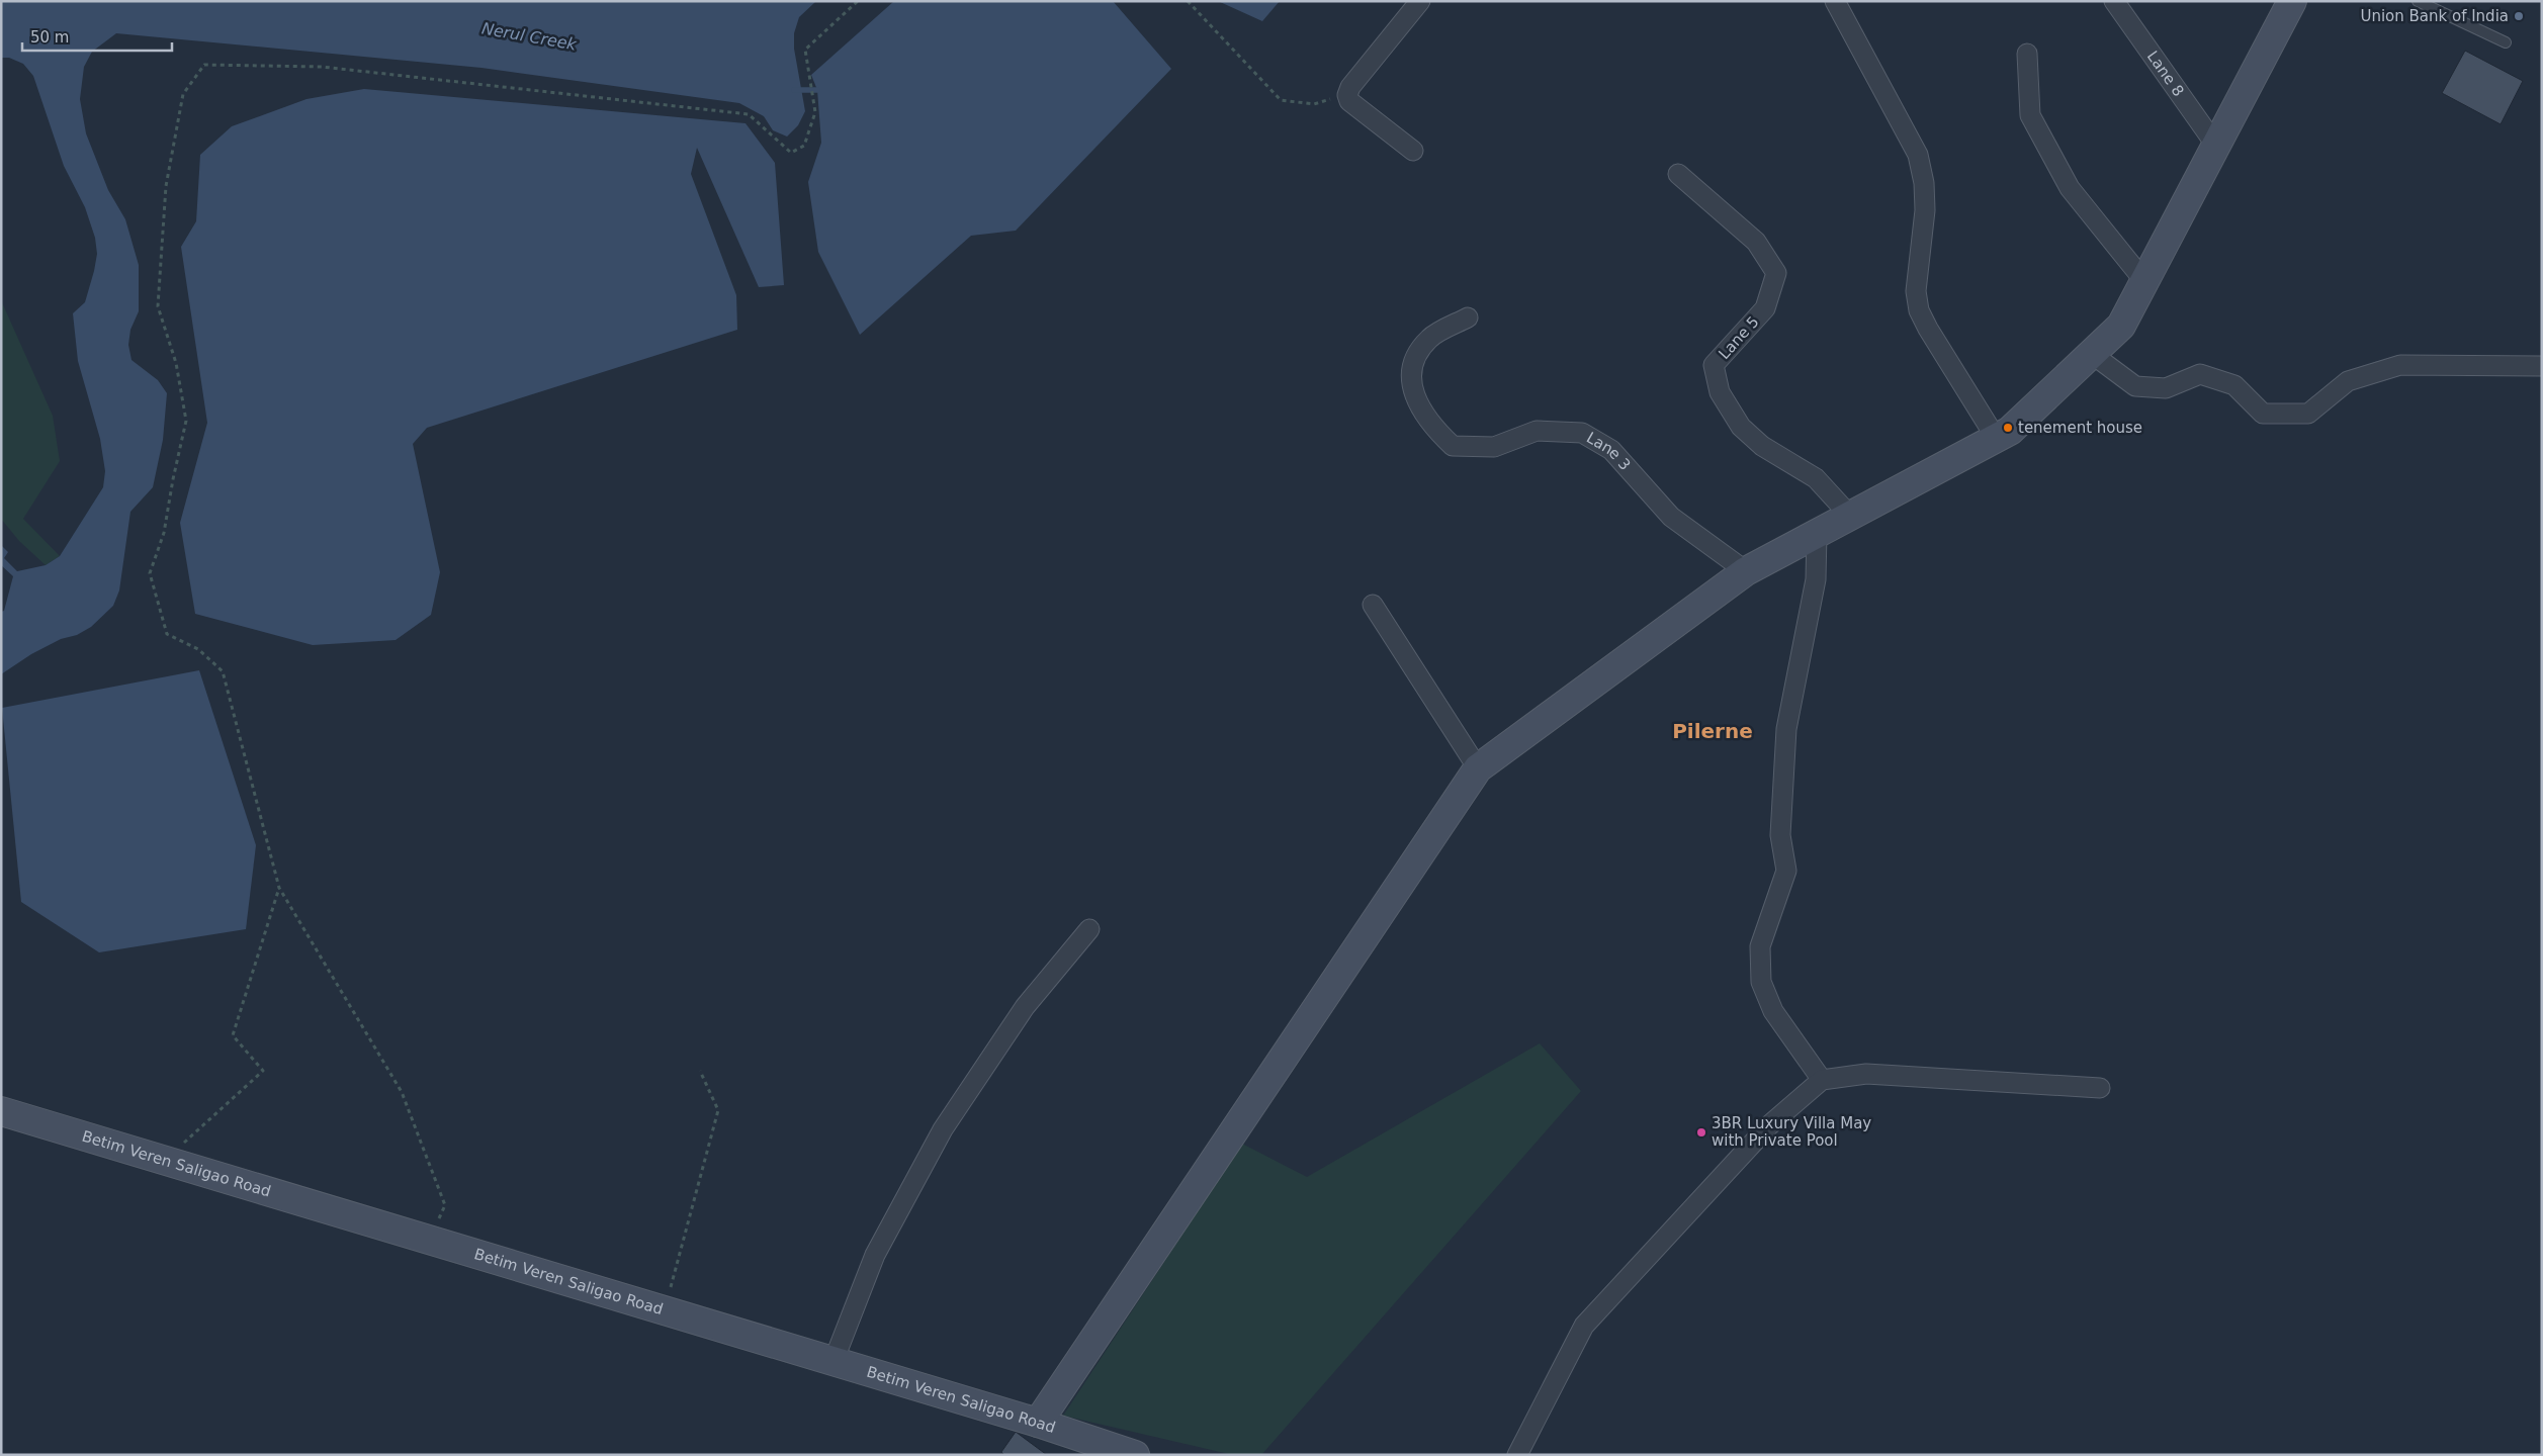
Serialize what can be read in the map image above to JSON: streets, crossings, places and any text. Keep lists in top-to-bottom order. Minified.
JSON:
{"streets":{"main road":["Betim Veren Saligao Road"],"street":["Lane 8","Lane 5","Lane 3"]},"districts":["Pilerne"],"water":["Nerul Creek"],"places":["Union Bank of India","tenement house","3BR Luxury Villa May with Private Pool"],"scale_bar":"50 m"}
